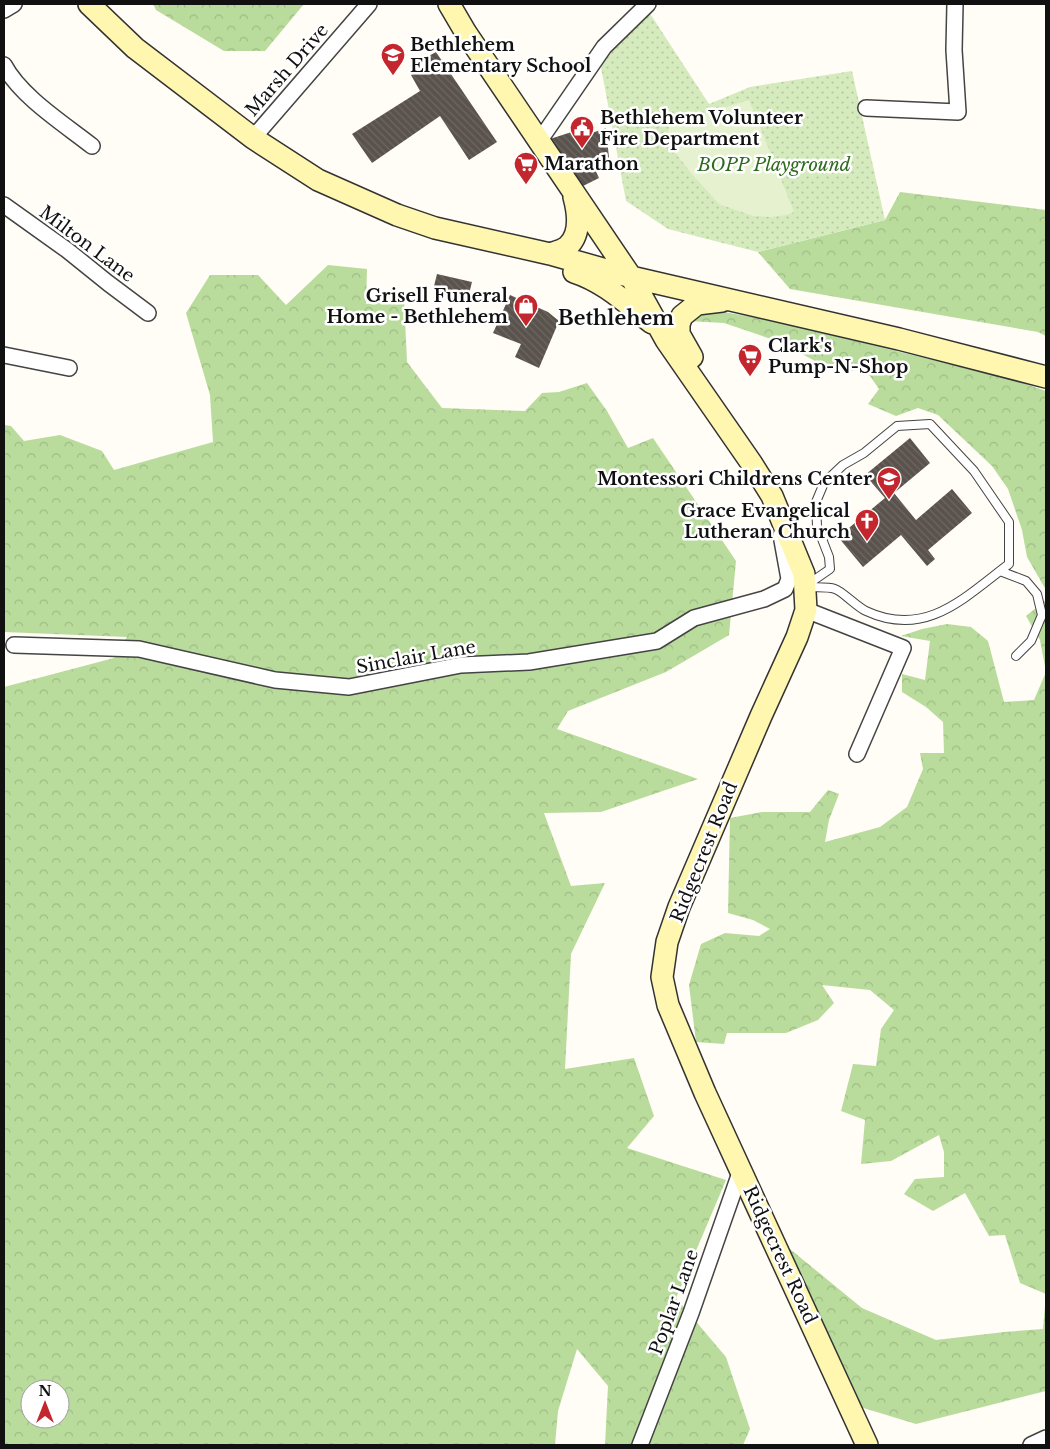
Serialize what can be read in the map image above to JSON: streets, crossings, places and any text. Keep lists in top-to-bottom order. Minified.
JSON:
{"streets":{"main road":["Ridgecrest Road"],"street":["Marsh Drive","Milton Lane","Sinclair Lane","Poplar Lane"]},"crossings":[["Sinclair Lane","Ridgecrest Road"],["Ridgecrest Road","Poplar Lane"]],"districts":["Bethlehem"],"parks":["BOPP Playground"],"places":{"school or university":["Bethlehem Elementary School","Montessori Childrens Center"],"public building":["Bethlehem Volunteer Fire Department"],"supermarket":["Marathon","Clark's Pump-N-Shop"],"shop":["Grisell Funeral Home - Bethlehem"],"church":["Grace Evangelical Lutheran Church"]},"north":"top"}
